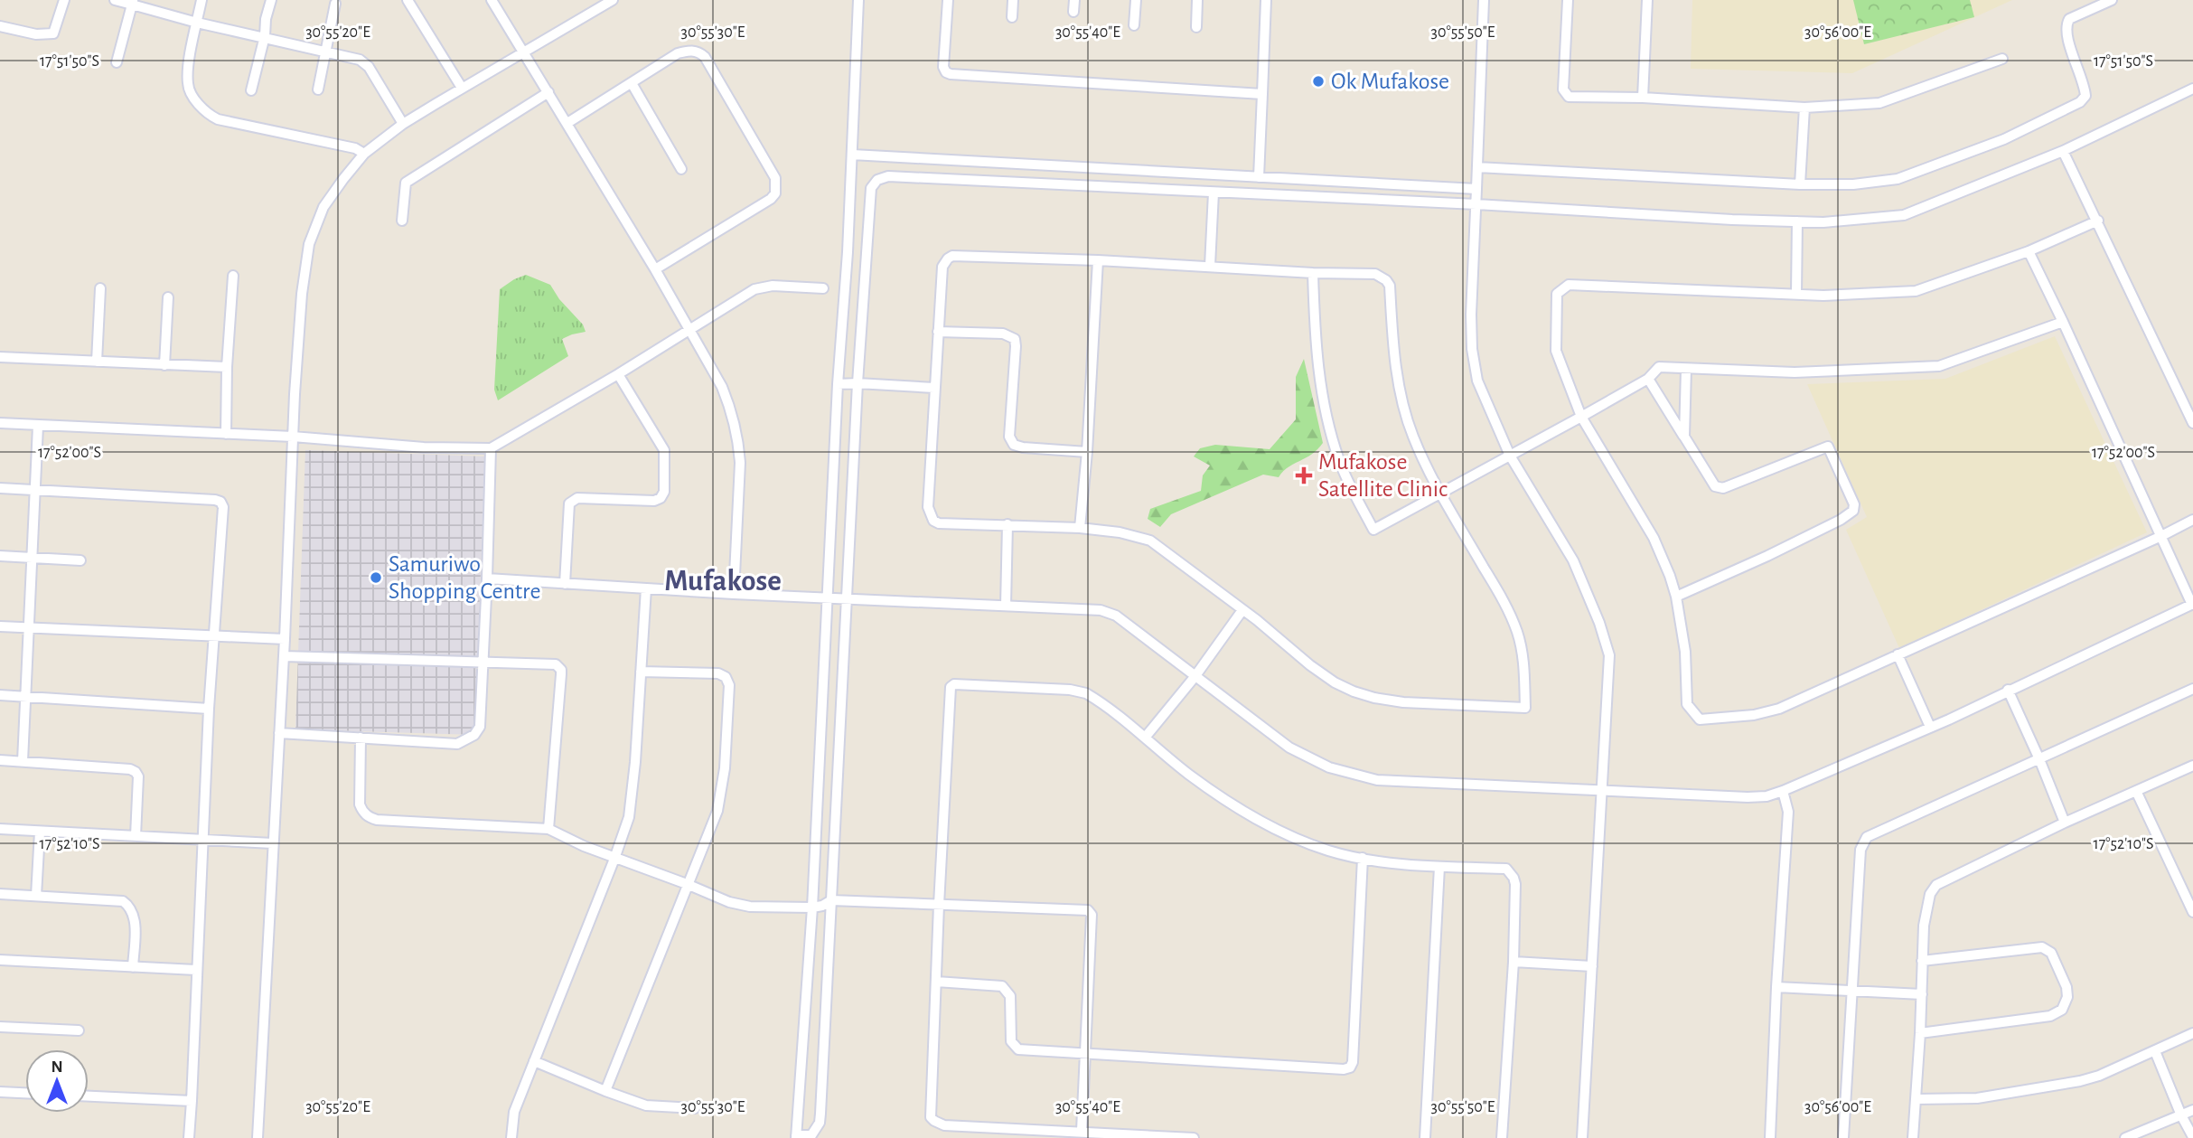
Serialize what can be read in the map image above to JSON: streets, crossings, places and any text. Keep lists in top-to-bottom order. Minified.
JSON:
{"districts":["Mufakose"],"places":{"other":["Ok Mufakose","Samuriwo Shopping Centre"],"health":["Mufakose Satellite Clinic"]},"north":"top","coordinates":["30°55'20\"E","30°55'30\"E","30°55'40\"E","30°55'50\"E","30°56'00\"E","17°51'50\"S","17°52'00\"S","17°52'10\"S"]}
